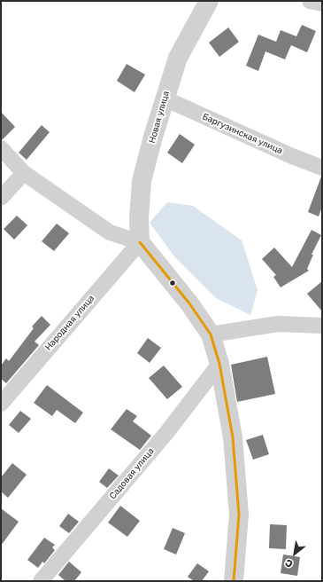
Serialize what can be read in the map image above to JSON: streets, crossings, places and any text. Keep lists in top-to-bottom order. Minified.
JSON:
{"streets":{"street":["Новая улица","Баргузинская улица","Народная улица","Садовая улица"]},"crossings":[["Новая улица","Баргузинская улица"],["Новая улица","Народная улица"]],"north":"bottom left"}
